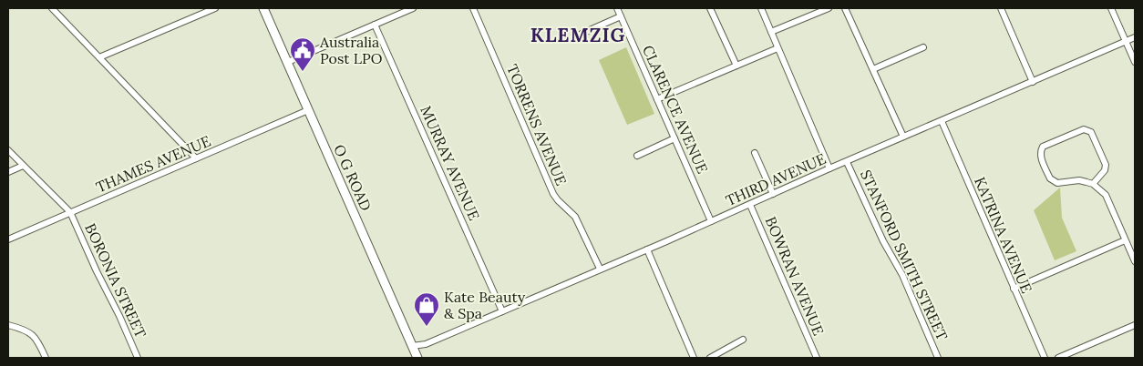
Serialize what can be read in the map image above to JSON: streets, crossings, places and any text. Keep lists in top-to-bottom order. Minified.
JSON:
{"streets":{"main road":["O G ROAD"],"street":["CLARENCE AVENUE","TORRENS AVENUE","MURRAY AVENUE","THAMES AVENUE","THIRD AVENUE","KATRINA AVENUE","STANFORD SMITH STREET","BOWRAN AVENUE","BORONIA STREET"]},"crossings":[["CLARENCE AVENUE","THIRD AVENUE"],["TORRENS AVENUE","THIRD AVENUE"],["MURRAY AVENUE","THIRD AVENUE"],["THAMES AVENUE","O G ROAD"],["THAMES AVENUE","BORONIA STREET"],["O G ROAD","THIRD AVENUE"],["THIRD AVENUE","KATRINA AVENUE"],["THIRD AVENUE","STANFORD SMITH STREET"],["THIRD AVENUE","BOWRAN AVENUE"]],"districts":["KLEMZIG"],"places":{"public building":["Australia Post LPO"],"shop":["Kate Beauty & Spa"]}}
